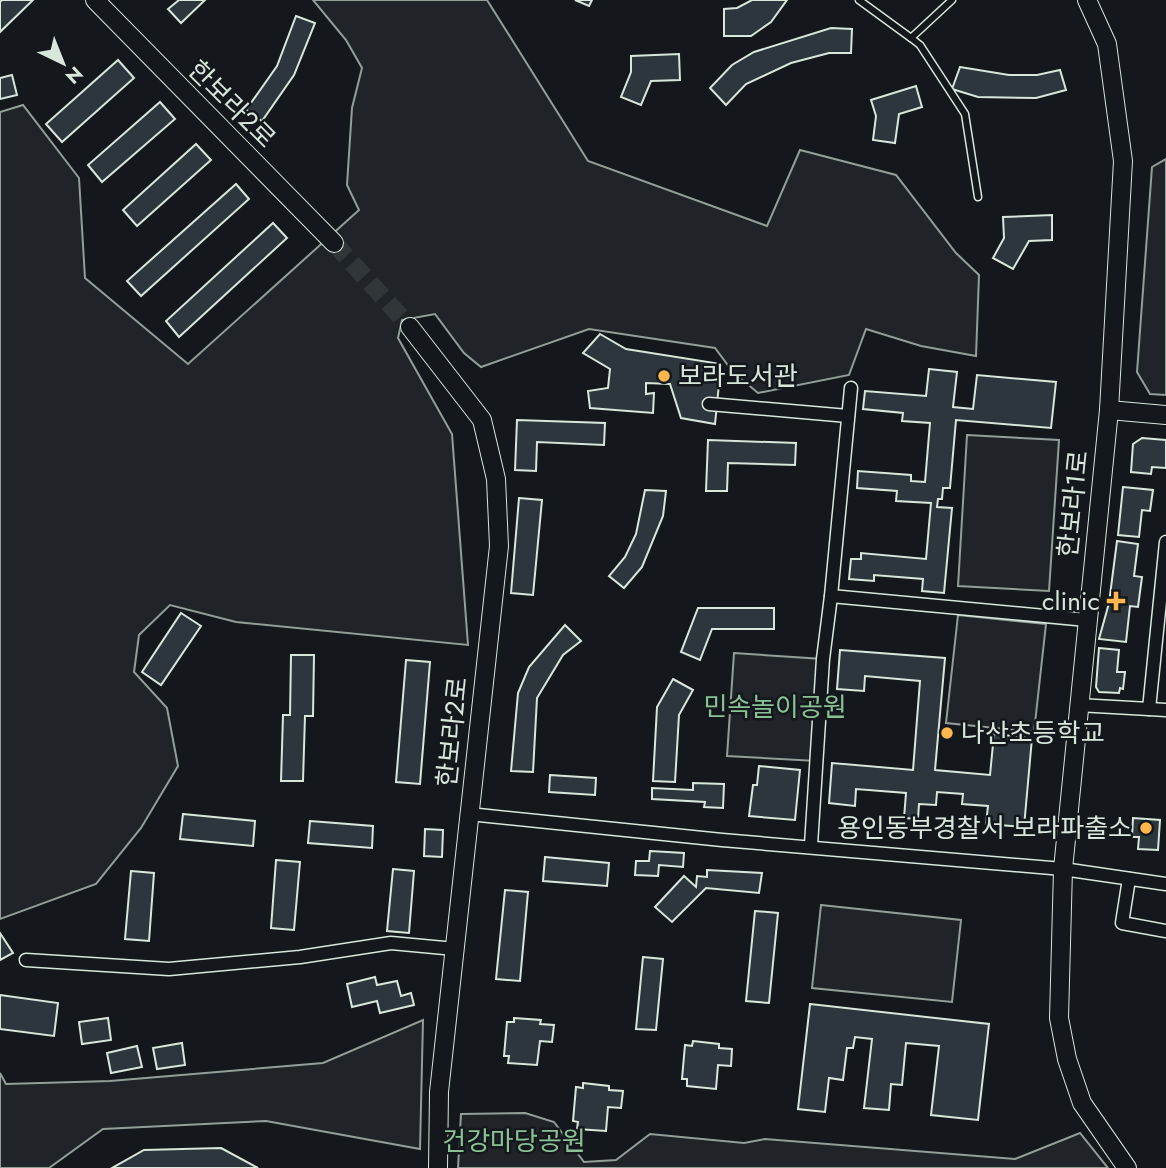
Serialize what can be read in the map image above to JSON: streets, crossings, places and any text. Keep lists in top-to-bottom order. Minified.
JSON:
{"streets":{"street":["한보라2로","한보라1로"]},"parks":["민속놀이공원","건강마당공원"],"places":{"other":["보라도서관","나산초등학교","용인동부경찰서 보라파출소"],"health":["clinic"]},"north":"bottom right"}
